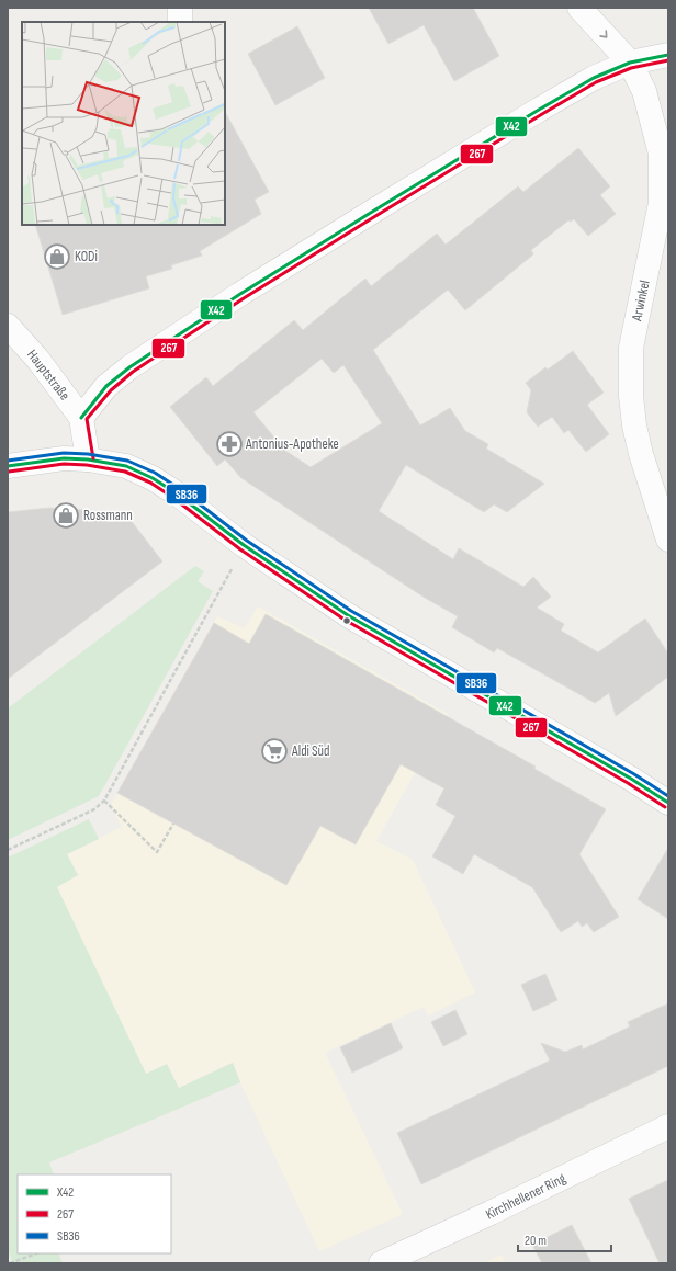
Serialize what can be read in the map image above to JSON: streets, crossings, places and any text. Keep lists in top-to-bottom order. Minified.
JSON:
{"streets":{"street":["Arwinkel","Hauptstraße","Kirchhellener Ring"]},"places":{"shop":["KODi","Rossmann"],"pharmacy":["Antonius-Apotheke"],"supermarket":["Aldi Süd"]},"lines":["transit line X42","transit line 267","transit line SB36"],"legend":["X42","267","SB36"],"scale_bar":"20 m"}
